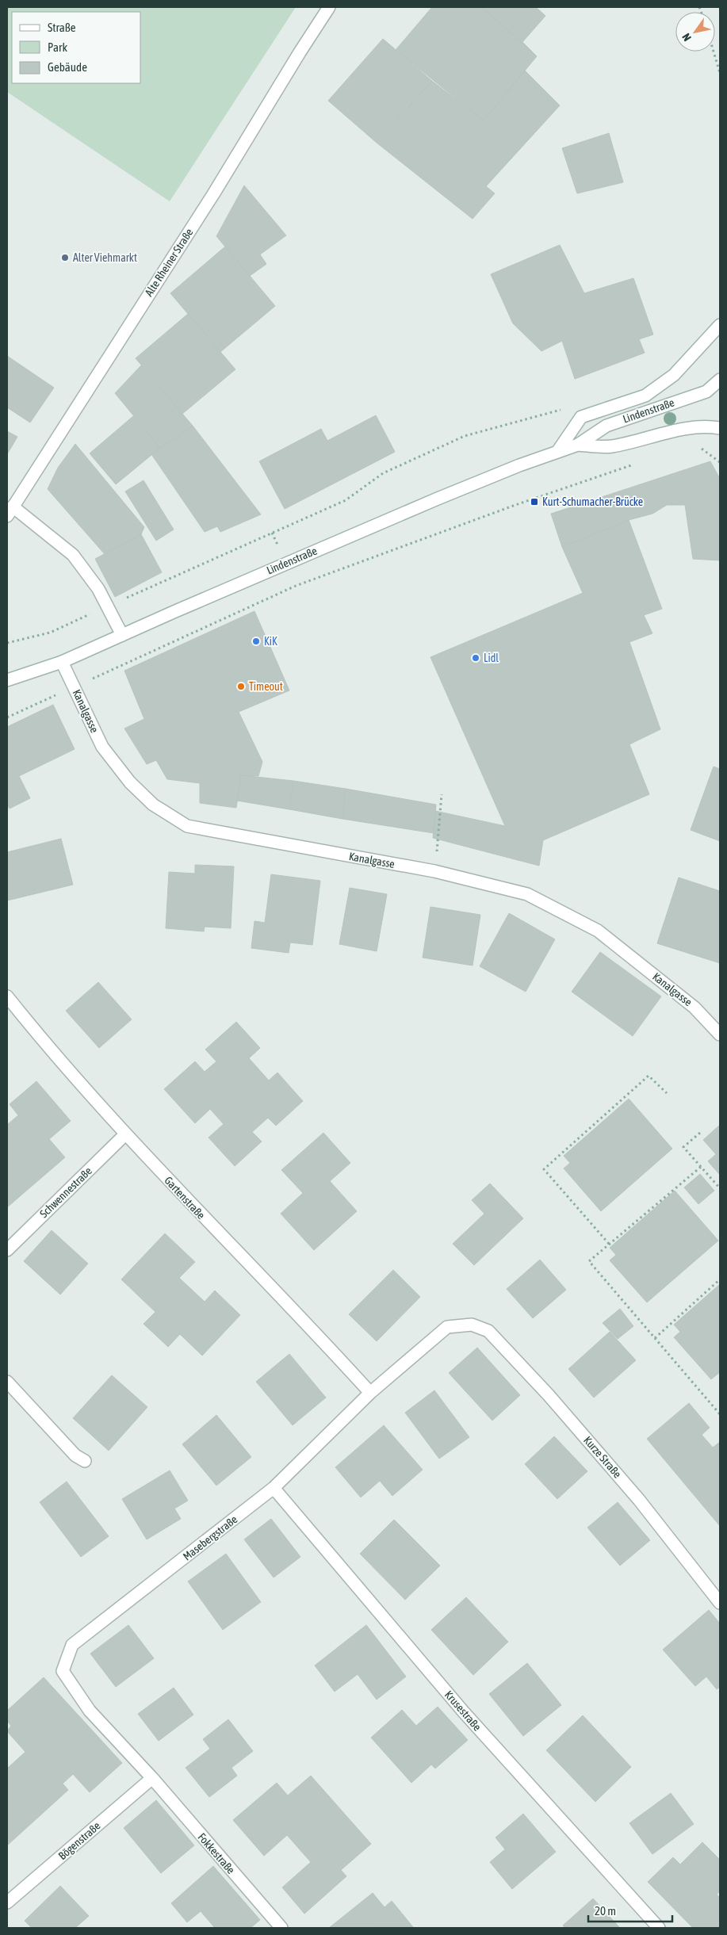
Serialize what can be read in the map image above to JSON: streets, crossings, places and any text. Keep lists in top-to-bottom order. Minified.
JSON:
{"streets":{"street":["Alte Rheiner Straße","Lindenstraße","Kanalgasse","Schwennestraße","Gartenstraße","Kurze Straße","Masebergstraße","Krusestraße","Bögenstraße","Fokkestraße"]},"crossings":[["Lindenstraße","Kanalgasse"],["Schwennestraße","Gartenstraße"],["Gartenstraße","Masebergstraße"],["Kurze Straße","Masebergstraße"],["Masebergstraße","Krusestraße"],["Masebergstraße","Bögenstraße"],["Masebergstraße","Fokkestraße"],["Bögenstraße","Fokkestraße"]],"places":{"other":["Alter Viehmarkt","KiK","Lidl","Timeout"],"transit":["Kurt-Schumacher-Brücke"]},"legend":["Straße","Park","Gebäude"],"scale_bar":"20 m","north":"bottom left"}
